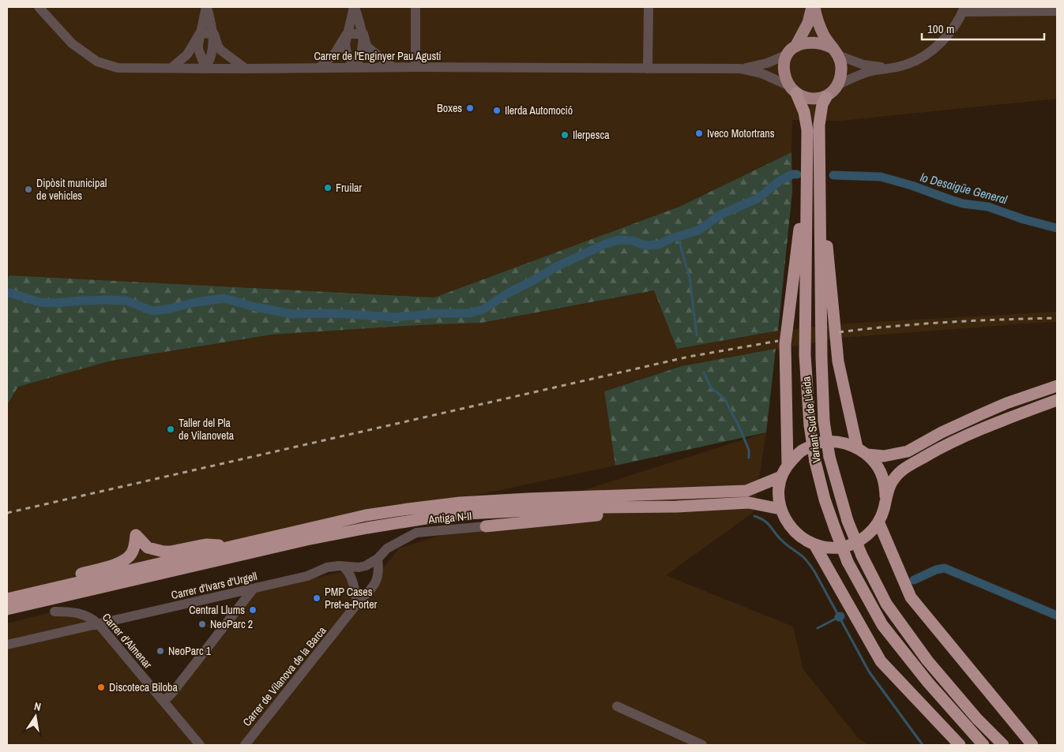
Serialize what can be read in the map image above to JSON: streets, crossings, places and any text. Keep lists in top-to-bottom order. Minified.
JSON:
{"streets":{"highway":["Variant Sud de Lleida"],"street":["Carrer de l'Enginyer Pau Agustí","Antiga N-II","Carrer d'Ivars d'Urgell","Carrer d'Almenar","Carrer de Vilanova de la Barca"]},"crossings":[["Carrer de l'Enginyer Pau Agustí","Variant Sud de Lleida"],["Antiga N-II","Carrer d'Ivars d'Urgell"],["Carrer d'Ivars d'Urgell","Carrer d'Almenar"],["Carrer d'Ivars d'Urgell","Carrer de Vilanova de la Barca"]],"water":["lo Desaigüe General"],"places":["Boxes","Ilerda Automoció","Iveco Motortrans","Ilerpesca","Fruilar","Dipòsit municipal de vehicles","Taller del Pla de Vilanoveta","PMP Cases Pret-a-Porter","Central Llums","NeoParc 2","NeoParc 1","Discoteca Biloba"],"scale_bar":"100 m","north":"top"}
